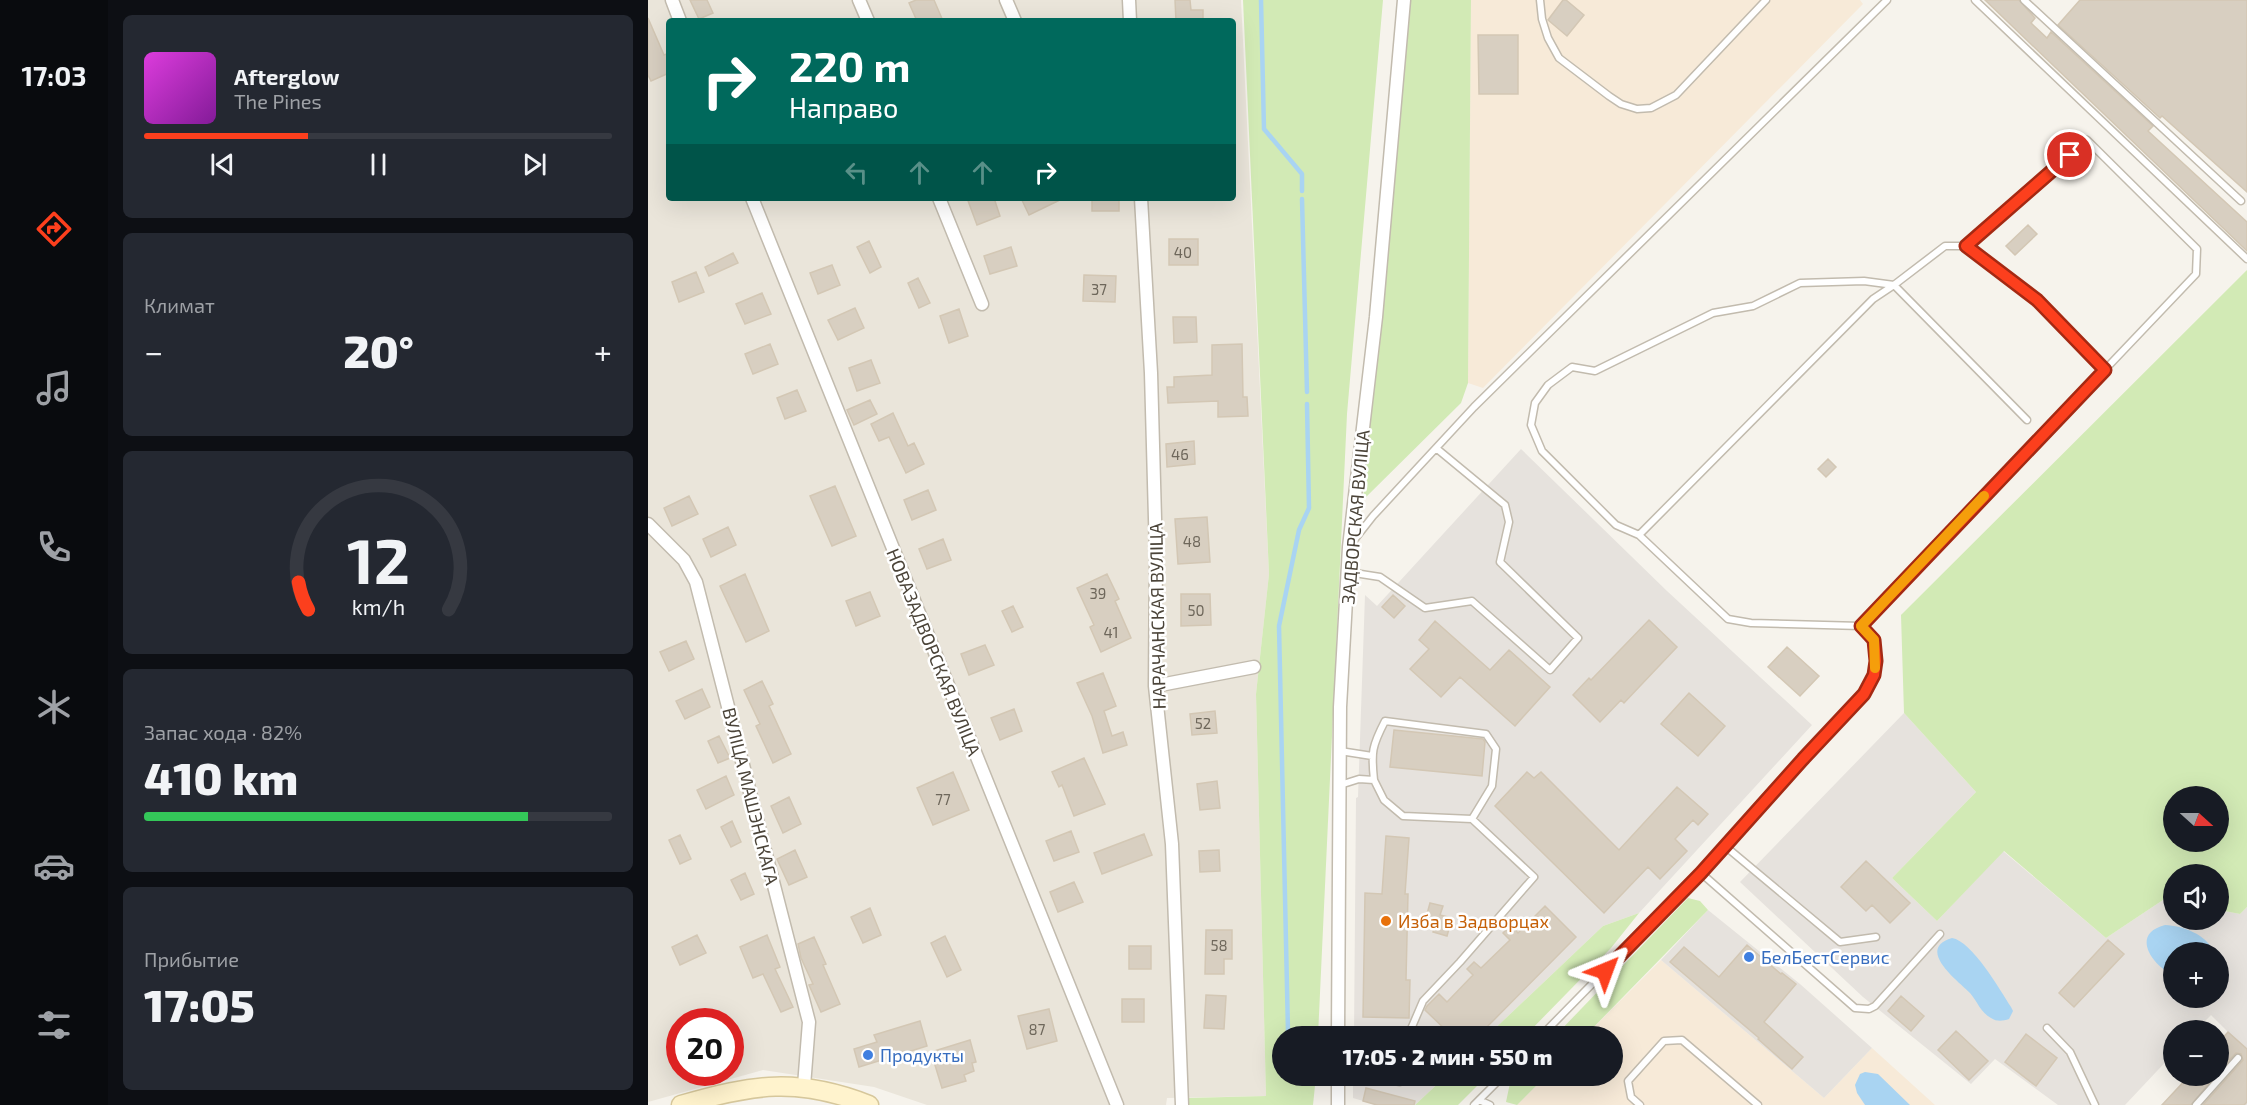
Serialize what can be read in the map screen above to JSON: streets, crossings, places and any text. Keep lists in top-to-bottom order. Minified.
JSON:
{"streets":{"street":["ЗАДВОРСКАЯ ВУЛІЦА","НАРАЧАНСКАЯ ВУЛІЦА","НОВАЗАДВОРСКАЯ ВУЛІЦА","ВУЛІЦА МАШЭНСКАГА"]},"places":["Изба в Задворцах","БелБестСервис","Продукты"],"house_numbers":["40","37","46","48","39","50","41","52","77","58","87"],"north":"right","page":{"tabs":"17:03","turn":["220 m","Направо"],"song":["Afterglow","The Pines"],"tile":["Климат",["Запас хода · 82%","410 km"],["Прибытие","17:05"]],"heat":["−","20°","+"],"map_buttons":["+","−"],"limit":"20","trip":"17:05 · 2 мин · 550 m","gauge":["12","km/h"]}}
